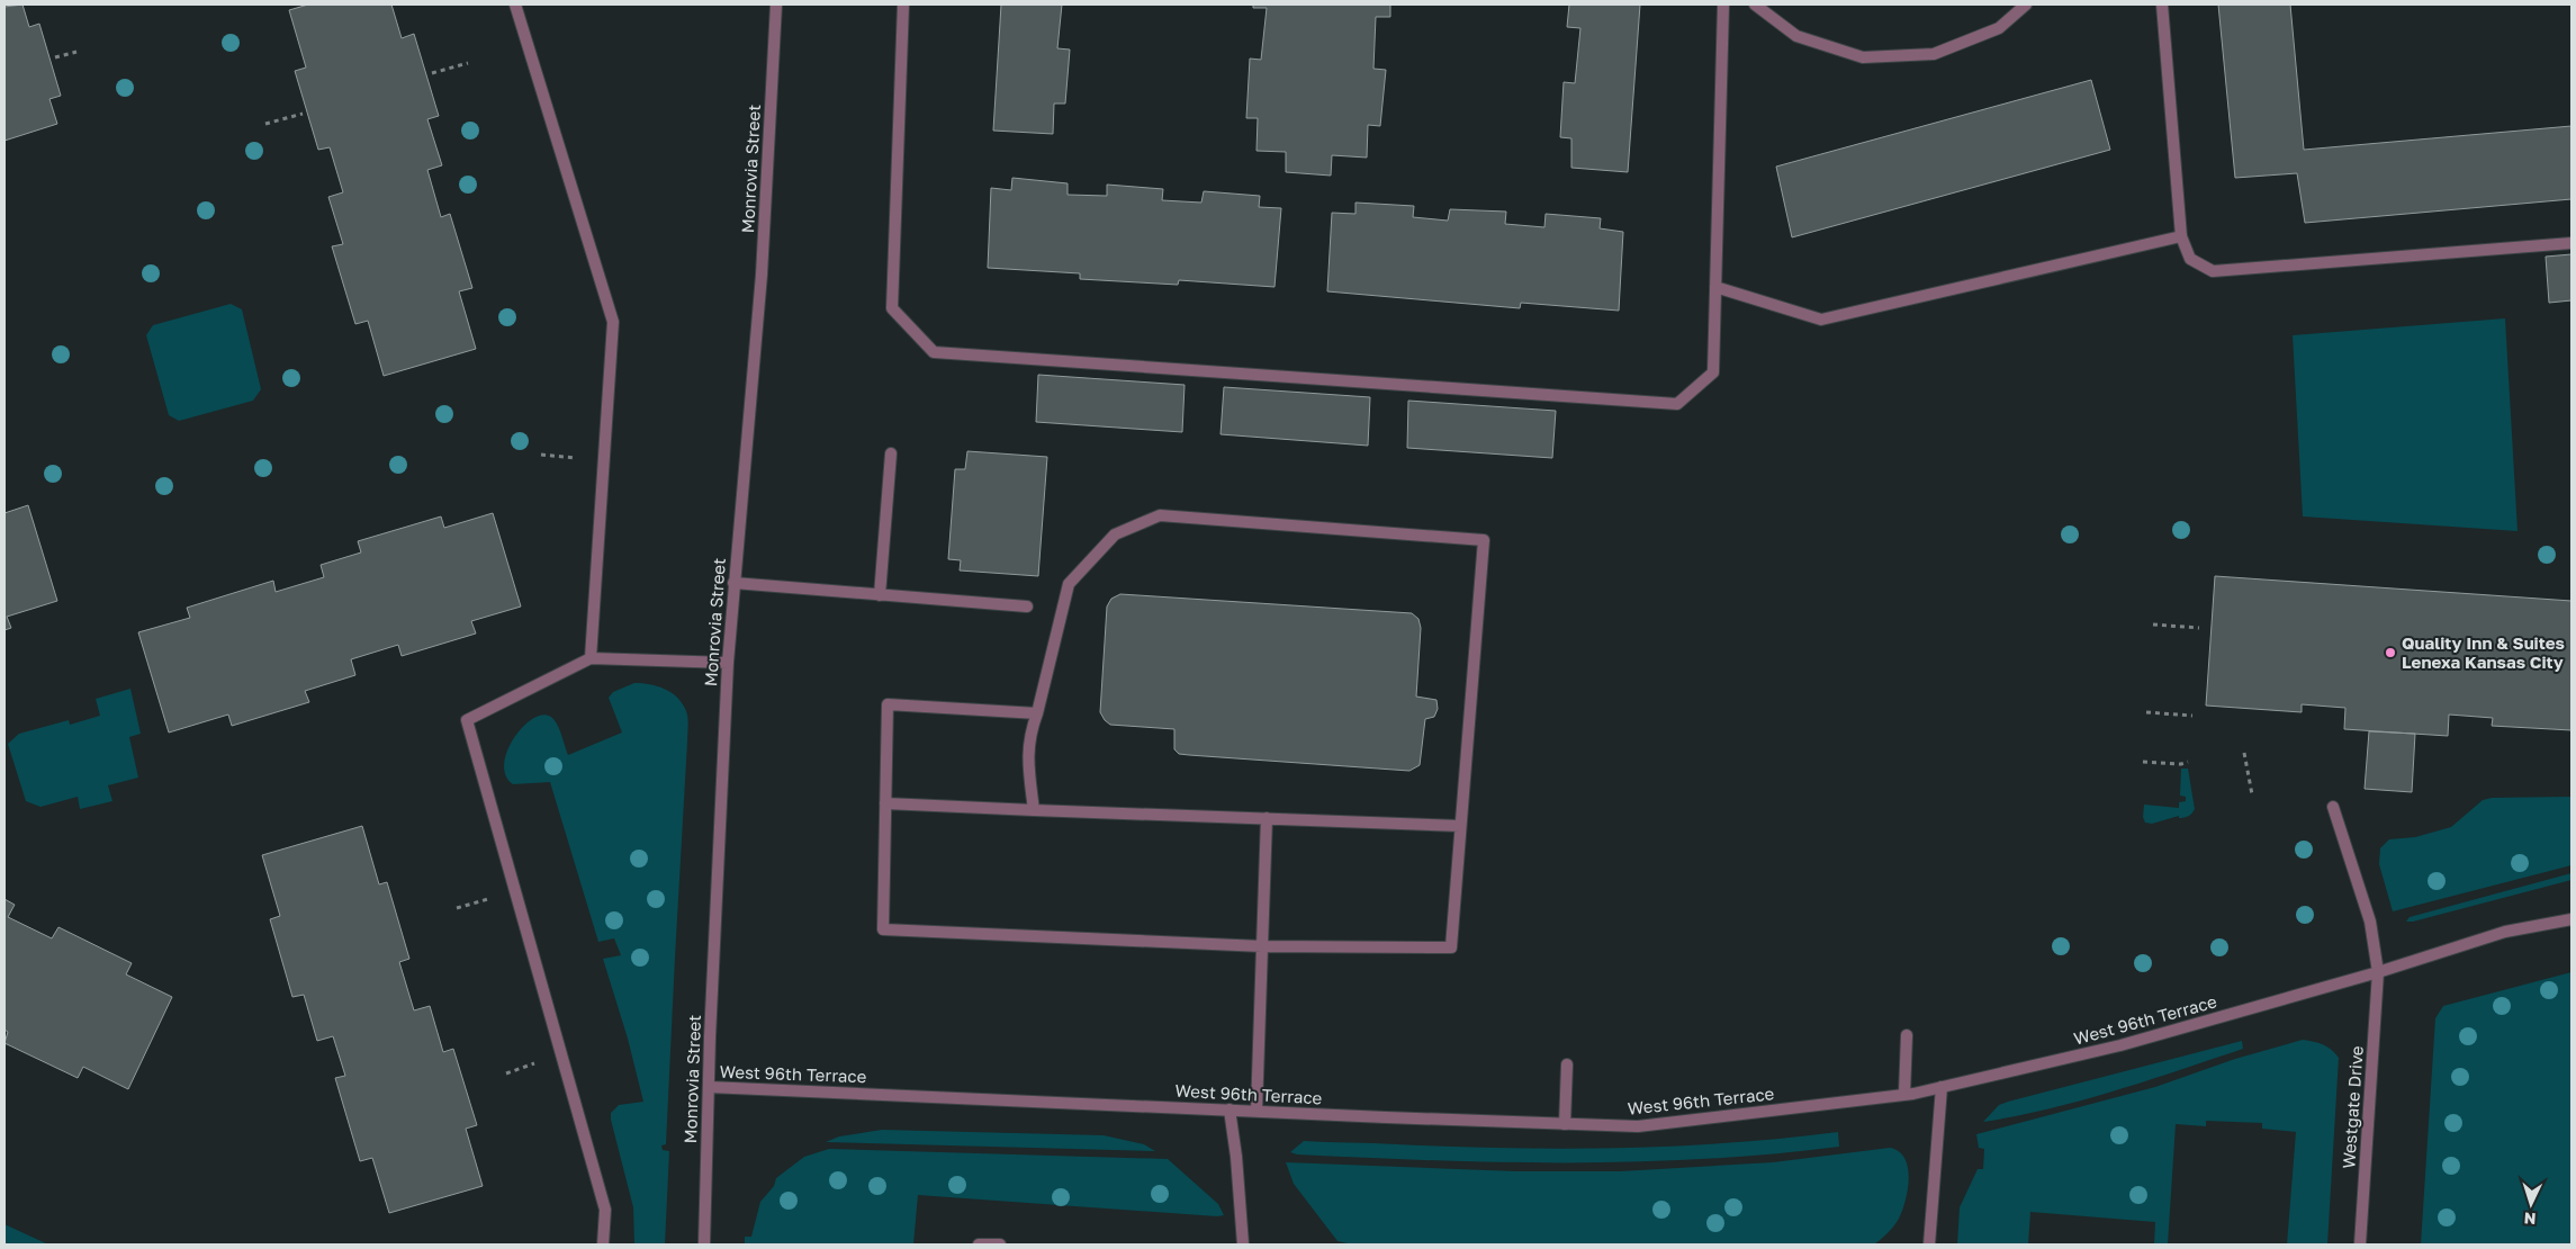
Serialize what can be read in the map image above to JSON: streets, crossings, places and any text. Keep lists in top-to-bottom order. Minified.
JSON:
{"streets":{"street":["Monrovia Street","West 96th Terrace","Westgate Drive"]},"crossings":[["Monrovia Street","West 96th Terrace"],["West 96th Terrace","Westgate Drive"]],"places":["Quality Inn & Suites Lenexa Kansas City"],"north":"bottom"}
